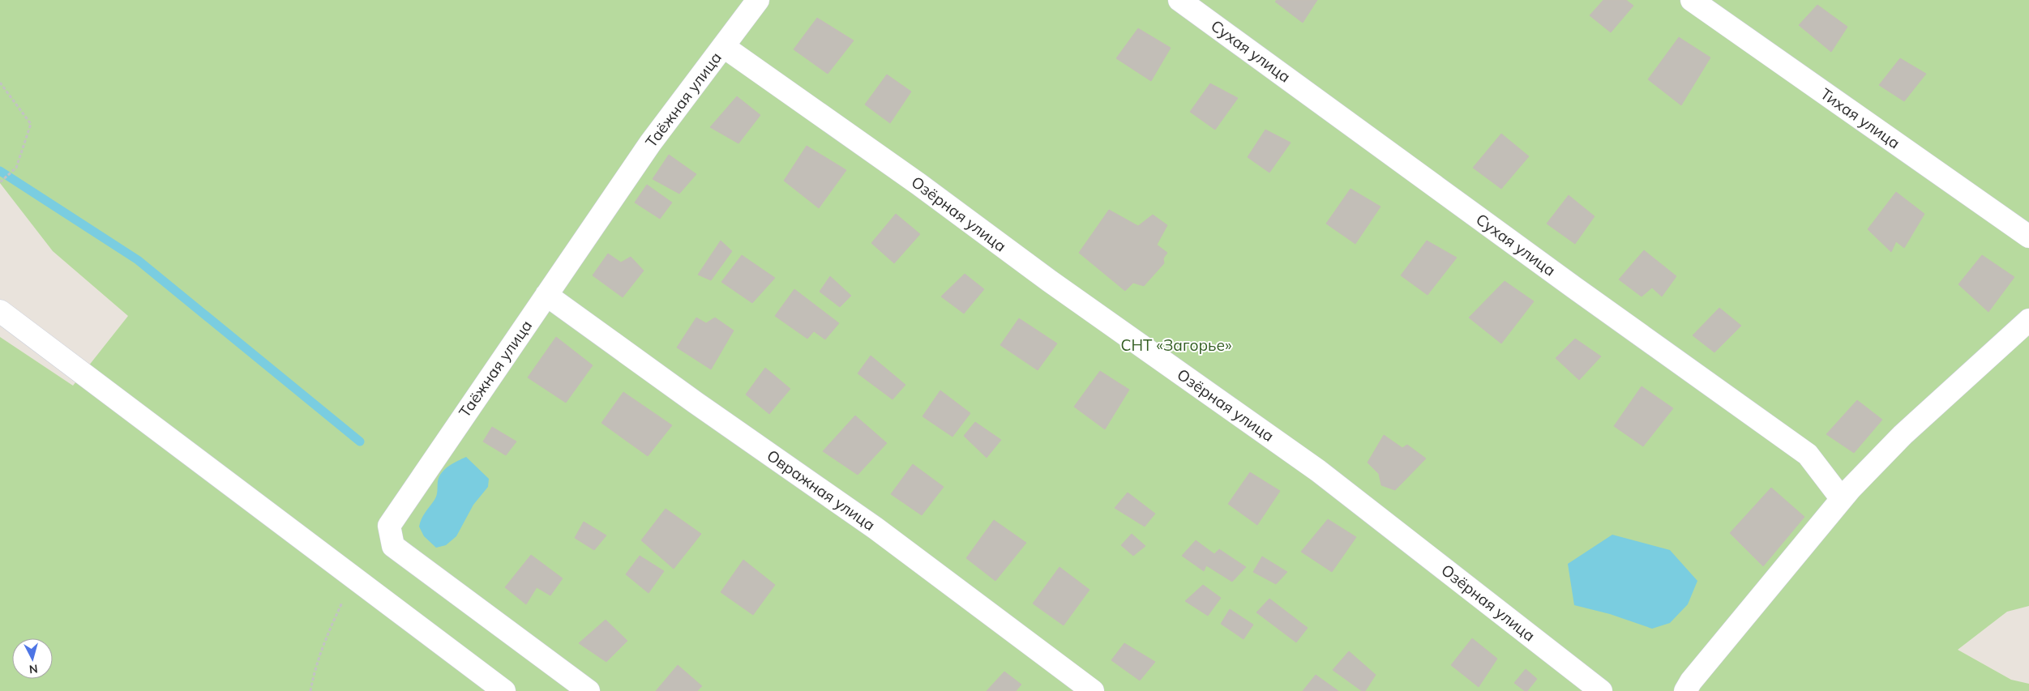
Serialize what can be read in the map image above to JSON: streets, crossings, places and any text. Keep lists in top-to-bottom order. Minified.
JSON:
{"streets":{"street":["Сухая улица","Таёжная улица","Тихая улица","Озёрная улица","Овражная улица"]},"crossings":[["Таёжная улица","Озёрная улица"],["Таёжная улица","Овражная улица"]],"parks":["СНТ «Загорье»"],"north":"bottom"}
